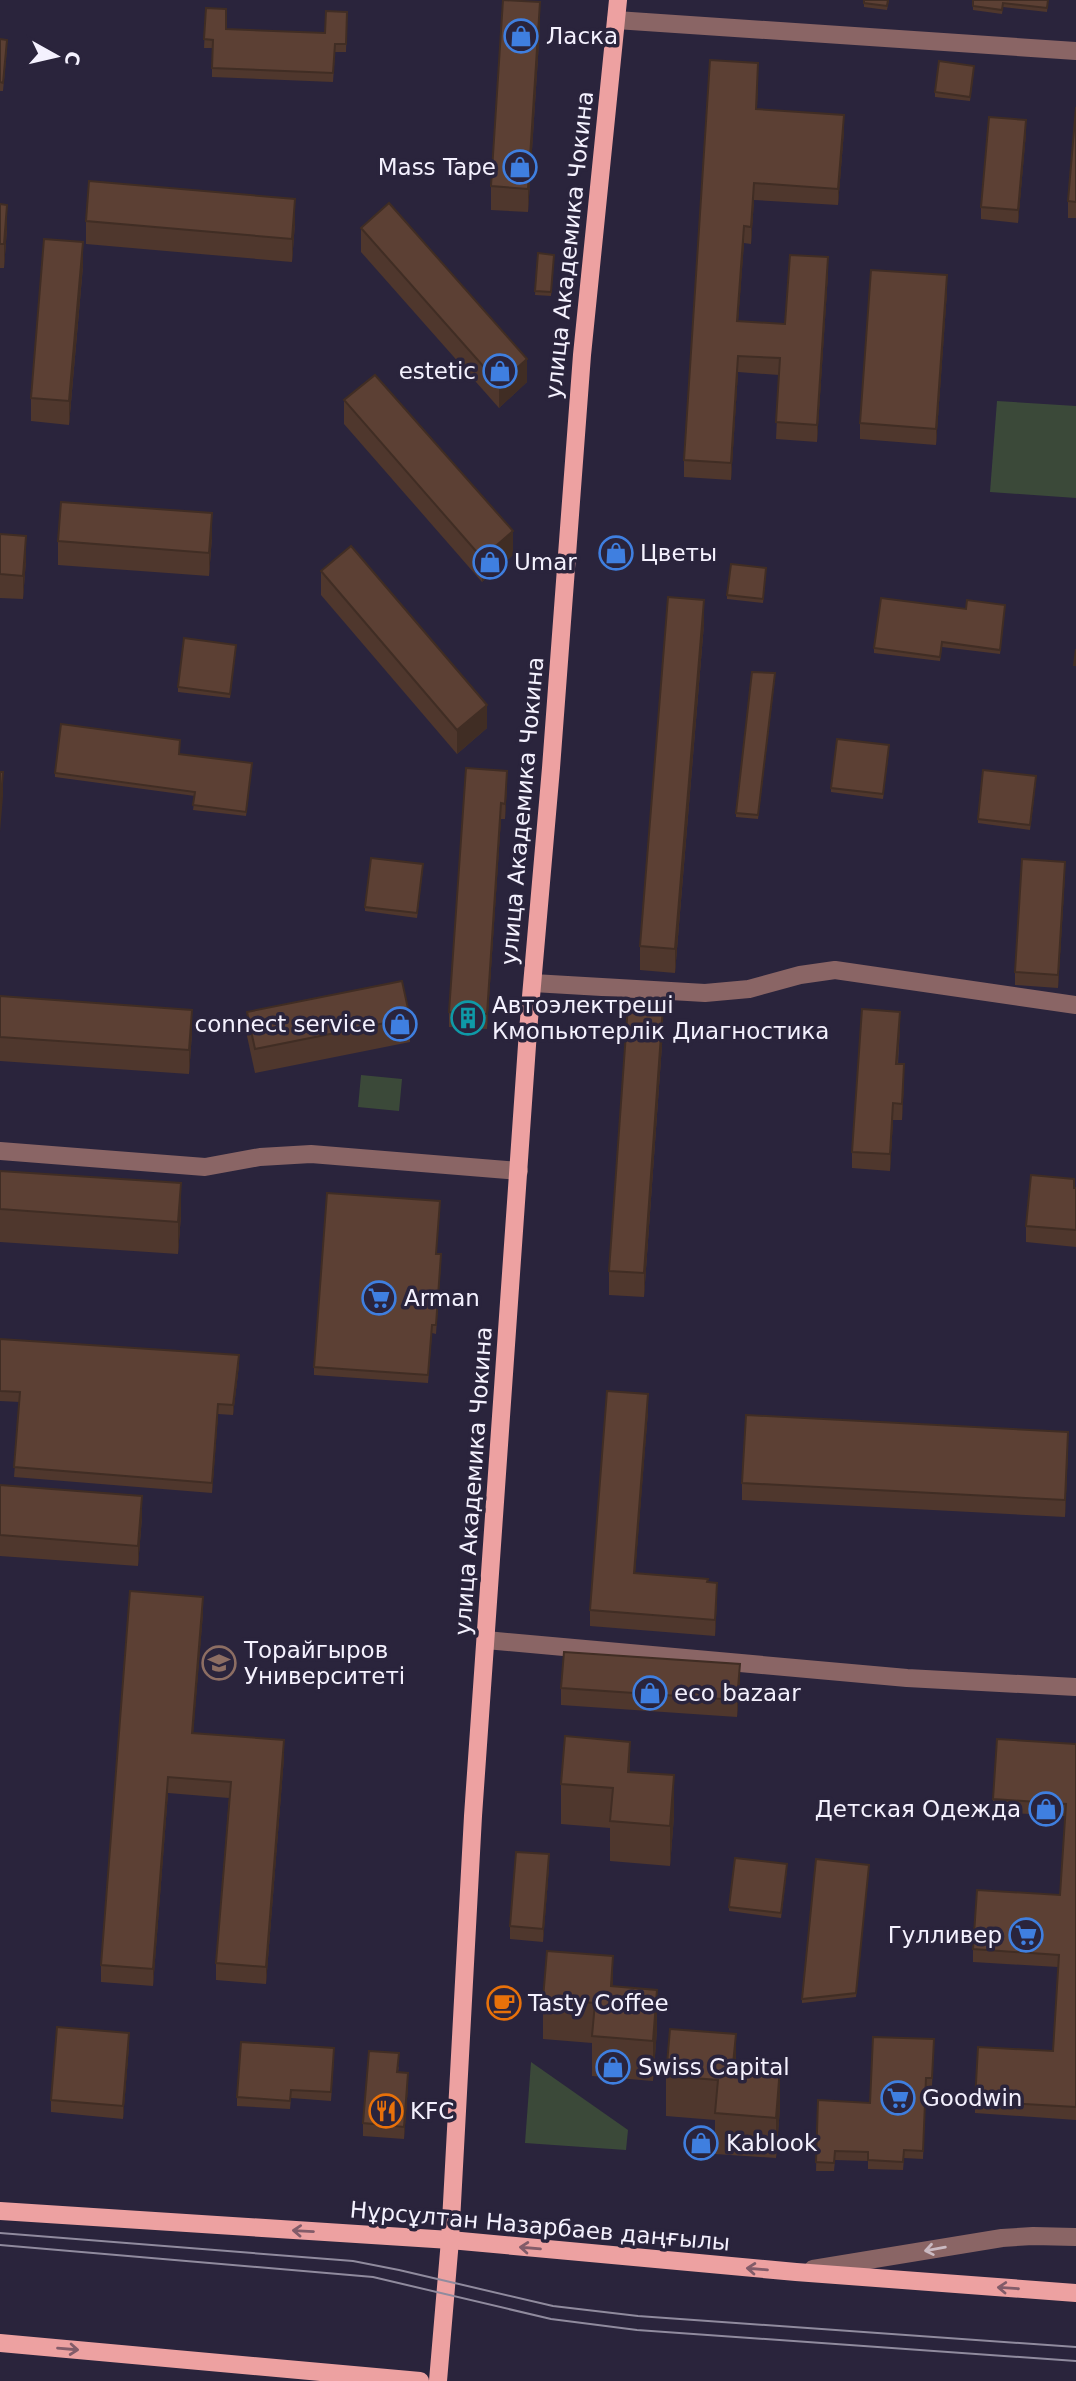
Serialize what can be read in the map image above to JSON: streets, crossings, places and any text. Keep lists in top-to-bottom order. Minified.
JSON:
{"streets":{"main road":["улица Академика Чокина","Нұрсұлтан Назарбаев даңғылы"]},"crossings":[["улица Академика Чокина","Нұрсұлтан Назарбаев даңғылы"]],"places":{"shop":["Ласка","Mass Tape","estetic","Цветы","Umar","connect service","eco bazaar","Детская Одежда","Swiss Capital","Kablook"],"building":["Автоэлектреші Кмопьютерлік Диагностика"],"supermarket":["Arman","Гулливер","Goodwin"],"school or university":["Торайгыров Университеті"],"cafe":["Tasty Coffee"],"restaurant":["KFC"]},"north":"right"}
